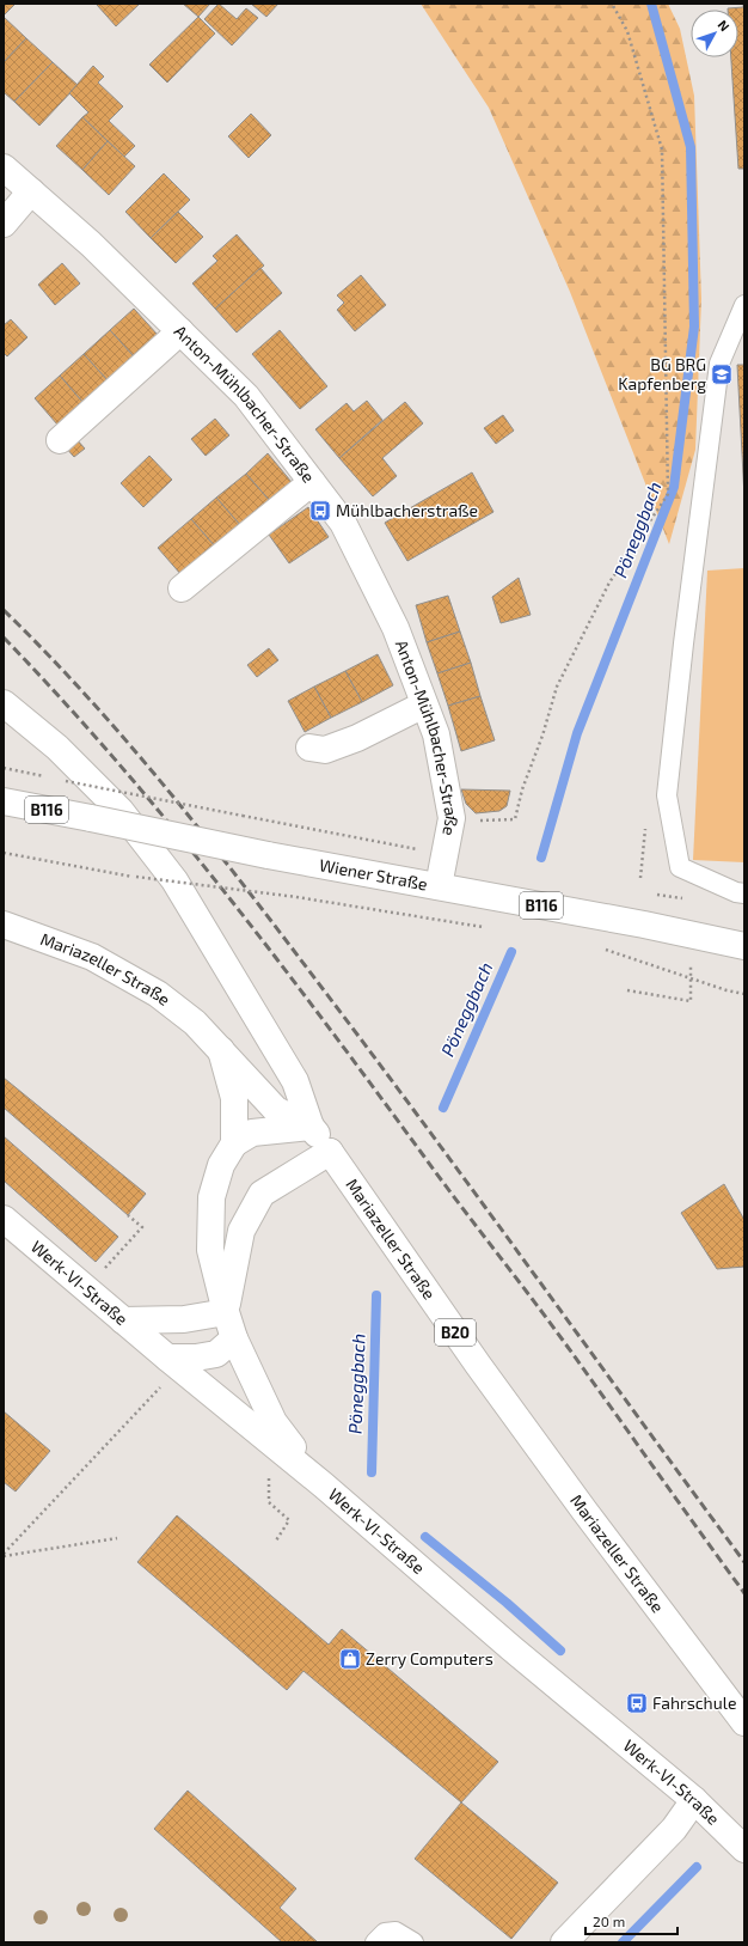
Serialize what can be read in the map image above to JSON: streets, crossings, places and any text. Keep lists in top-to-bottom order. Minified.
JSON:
{"streets":{"main road":["Anton-Mühlbacher-Straße","B116","Wiener Straße","Mariazeller Straße","Werk-VI-Straße","B20"]},"crossings":[["Anton-Mühlbacher-Straße","Wiener Straße"]],"water":["Pöneggbach"],"places":{"school or university":["BG BRG Kapfenberg"],"bus stop":["Mühlbacherstraße","Fahrschule"],"shop":["Zerry Computers"]},"scale_bar":"20 m","north":"top right"}
